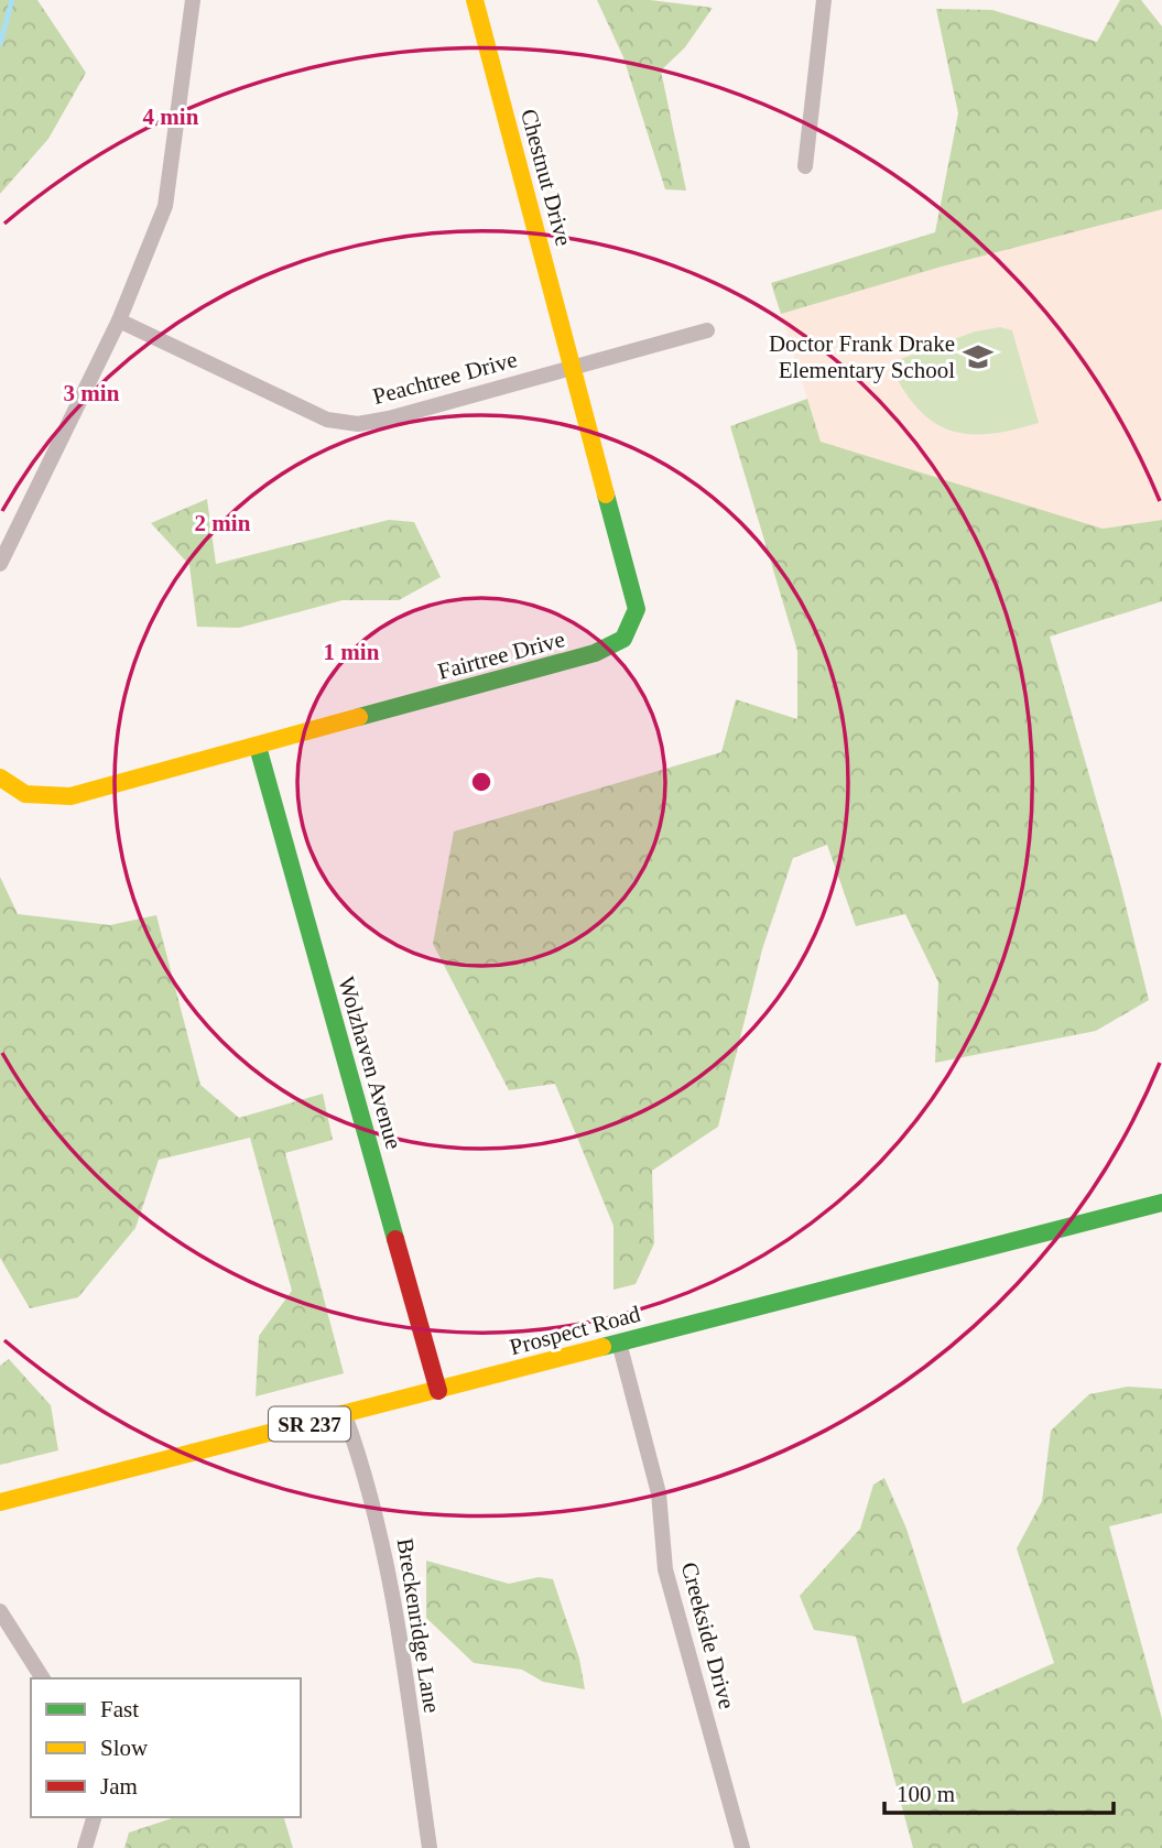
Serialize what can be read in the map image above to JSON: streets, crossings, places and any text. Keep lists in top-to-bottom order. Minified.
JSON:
{"streets":{"street":["Chestnut Drive","Peachtree Drive","Fairtree Drive","Wolzhaven Avenue","Prospect Road","SR 237","Breckenridge Lane","Creekside Drive"]},"crossings":[["Chestnut Drive","Peachtree Drive"],["Chestnut Drive","Fairtree Drive"],["Peachtree Drive","Fairtree Drive"],["Fairtree Drive","Wolzhaven Avenue"],["Wolzhaven Avenue","Prospect Road"],["Prospect Road","Breckenridge Lane"],["Prospect Road","Creekside Drive"]],"places":{"school or university":["Doctor Frank Drake Elementary School"]},"legend":["Fast","Slow","Jam"],"scale_bar":"100 m","rings":["4 min","3 min","2 min","1 min"]}
